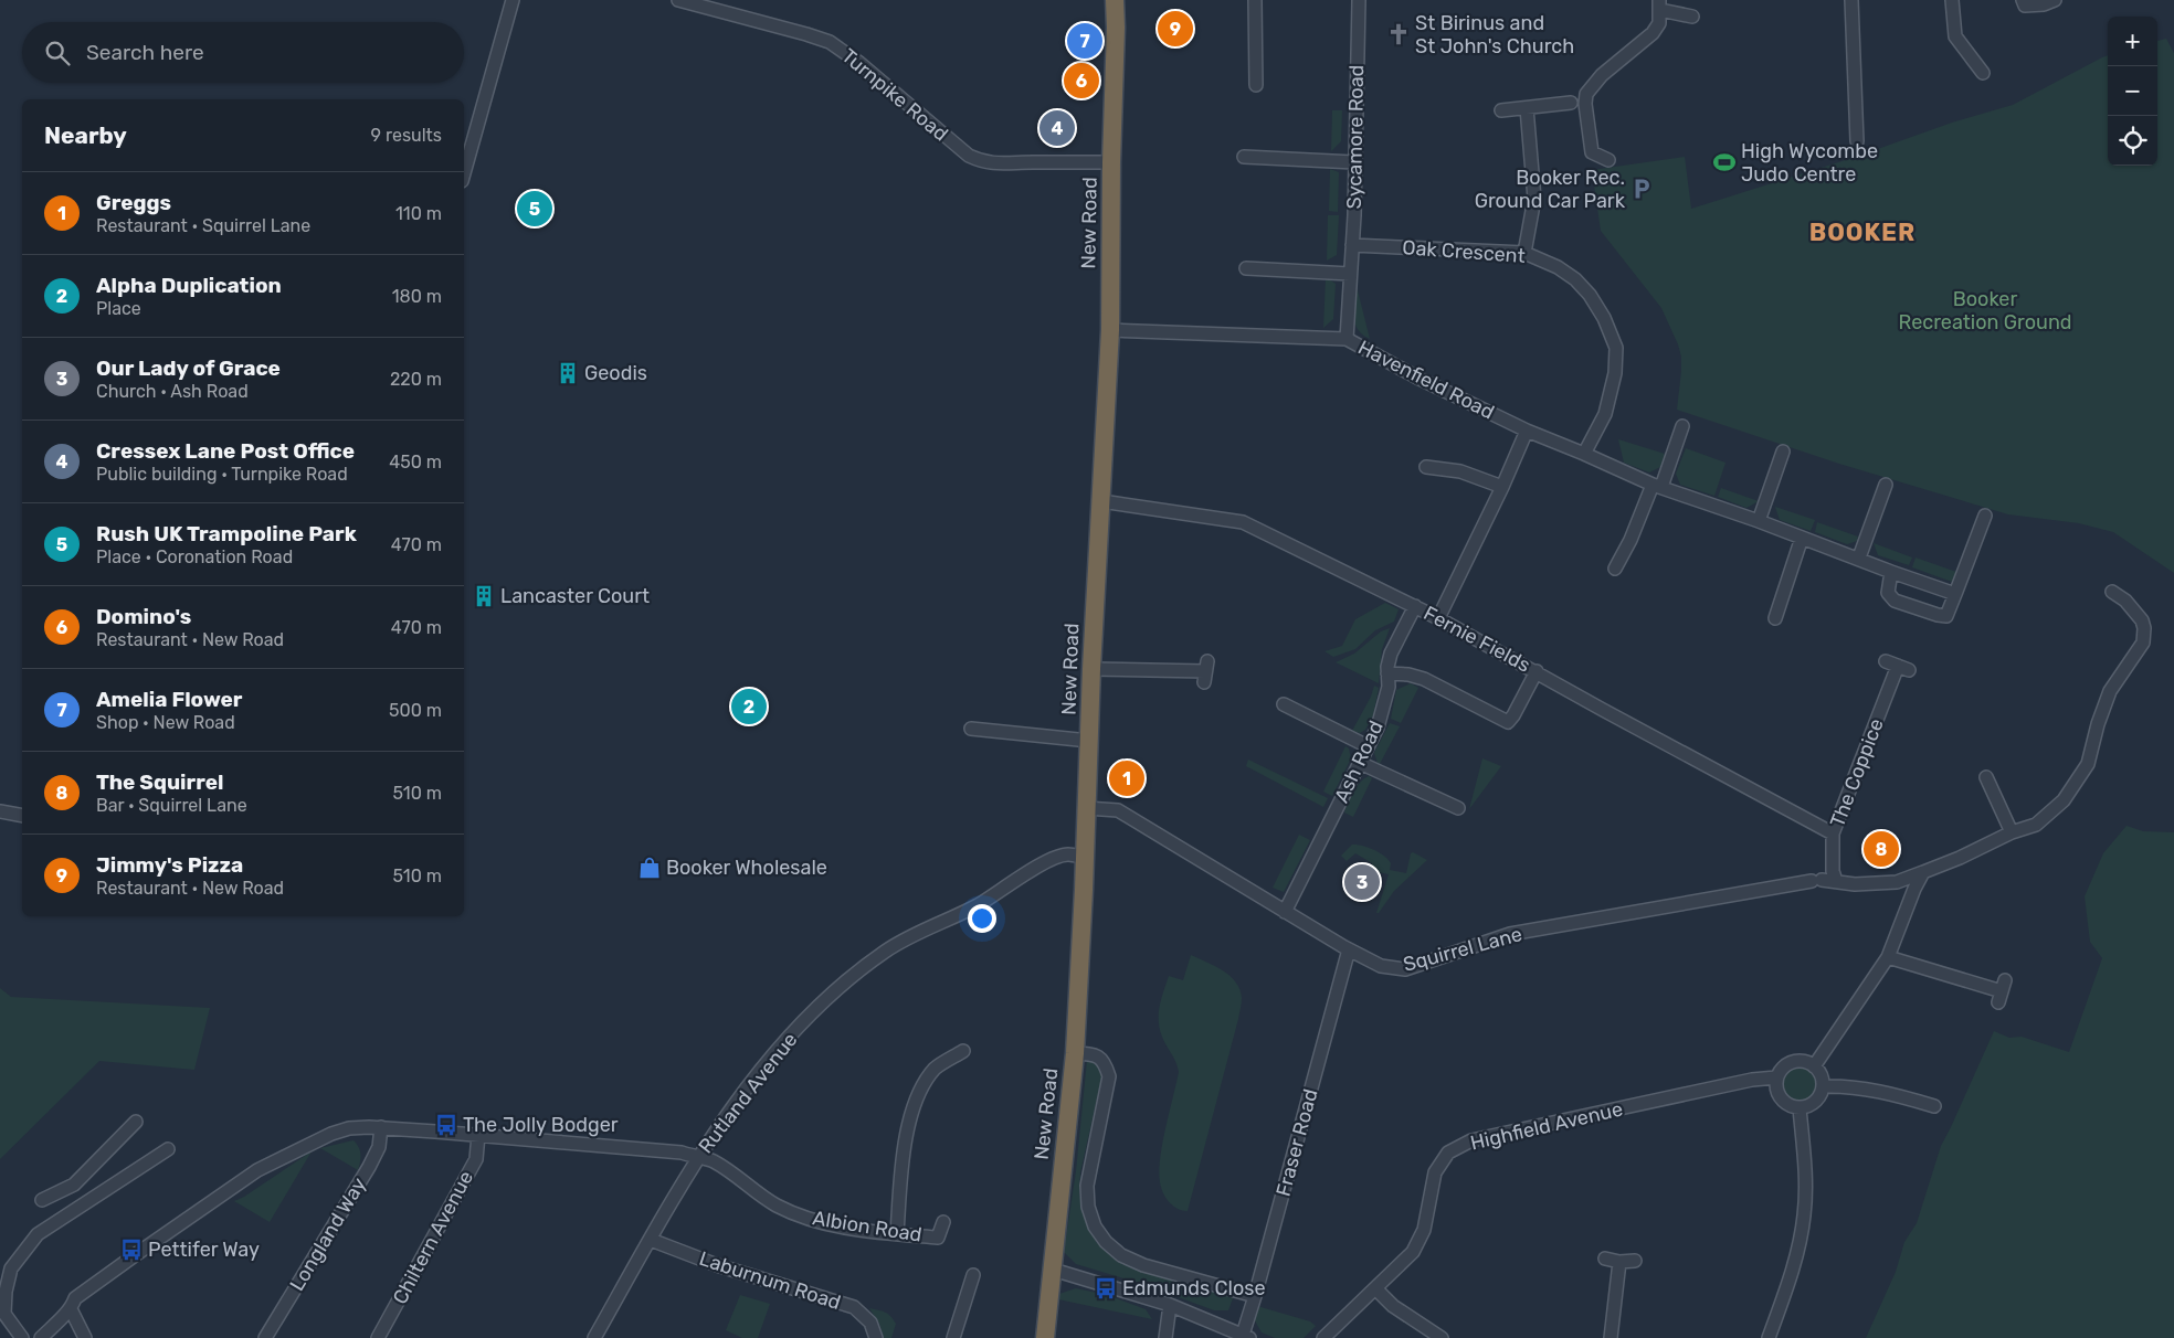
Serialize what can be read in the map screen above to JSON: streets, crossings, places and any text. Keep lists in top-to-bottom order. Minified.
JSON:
{"streets":{"highway":["New Road"],"street":["Turnpike Road","Sycamore Road","Oak Crescent","Havenfield Road","Fernie Fields","Ash Road","The Coppice","Squirrel Lane","Rutland Avenue","Highfield Avenue","Fraser Road","Albion Road","Longland Way","Chiltern Avenue","Laburnum Road"]},"crossings":[["Turnpike Road","New Road"],["Sycamore Road","Oak Crescent"],["Sycamore Road","Havenfield Road"],["New Road","Havenfield Road"],["New Road","Fernie Fields"],["New Road","Squirrel Lane"],["New Road","Rutland Avenue"],["Oak Crescent","Havenfield Road"],["Fernie Fields","Ash Road"],["Fernie Fields","The Coppice"],["Ash Road","Squirrel Lane"],["The Coppice","Squirrel Lane"],["Squirrel Lane","Fraser Road"],["Rutland Avenue","Albion Road"],["Rutland Avenue","Laburnum Road"],["Albion Road","Longland Way"],["Albion Road","Chiltern Avenue"]],"districts":["BOOKER"],"parks":["Booker Recreation Ground"],"places":{"church":["St Birinus and St John's Church"],"sports":["High Wycombe Judo Centre"],"parking":["Booker Rec. Ground Car Park"],"building":["Geodis","Lancaster Court"],"shop":["Booker Wholesale"],"bus stop":["The Jolly Bodger","Pettifer Way","Edmunds Close"]},"page":{"pins":["9","7","6","4","5","2","1","8","3"],"map_buttons":["+","−"],"search":"Search here","heading":["Nearby","9 results"],"list":[{"mark":"1","name":"Greggs","note":"Restaurant · Squirrel Lane","value":"110 m"},{"mark":"2","name":"Alpha Duplication","note":"Place","value":"180 m"},{"mark":"3","name":"Our Lady of Grace","note":"Church · Ash Road","value":"220 m"},{"mark":"4","name":"Cressex Lane Post Office","note":"Public building · Turnpike Road","value":"450 m"},{"mark":"5","name":"Rush UK Trampoline Park","note":"Place · Coronation Road","value":"470 m"},{"mark":"6","name":"Domino's","note":"Restaurant · New Road","value":"470 m"},{"mark":"7","name":"Amelia Flower","note":"Shop · New Road","value":"500 m"},{"mark":"8","name":"The Squirrel","note":"Bar · Squirrel Lane","value":"510 m"},{"mark":"9","name":"Jimmy's Pizza","note":"Restaurant · New Road","value":"510 m"}]}}
